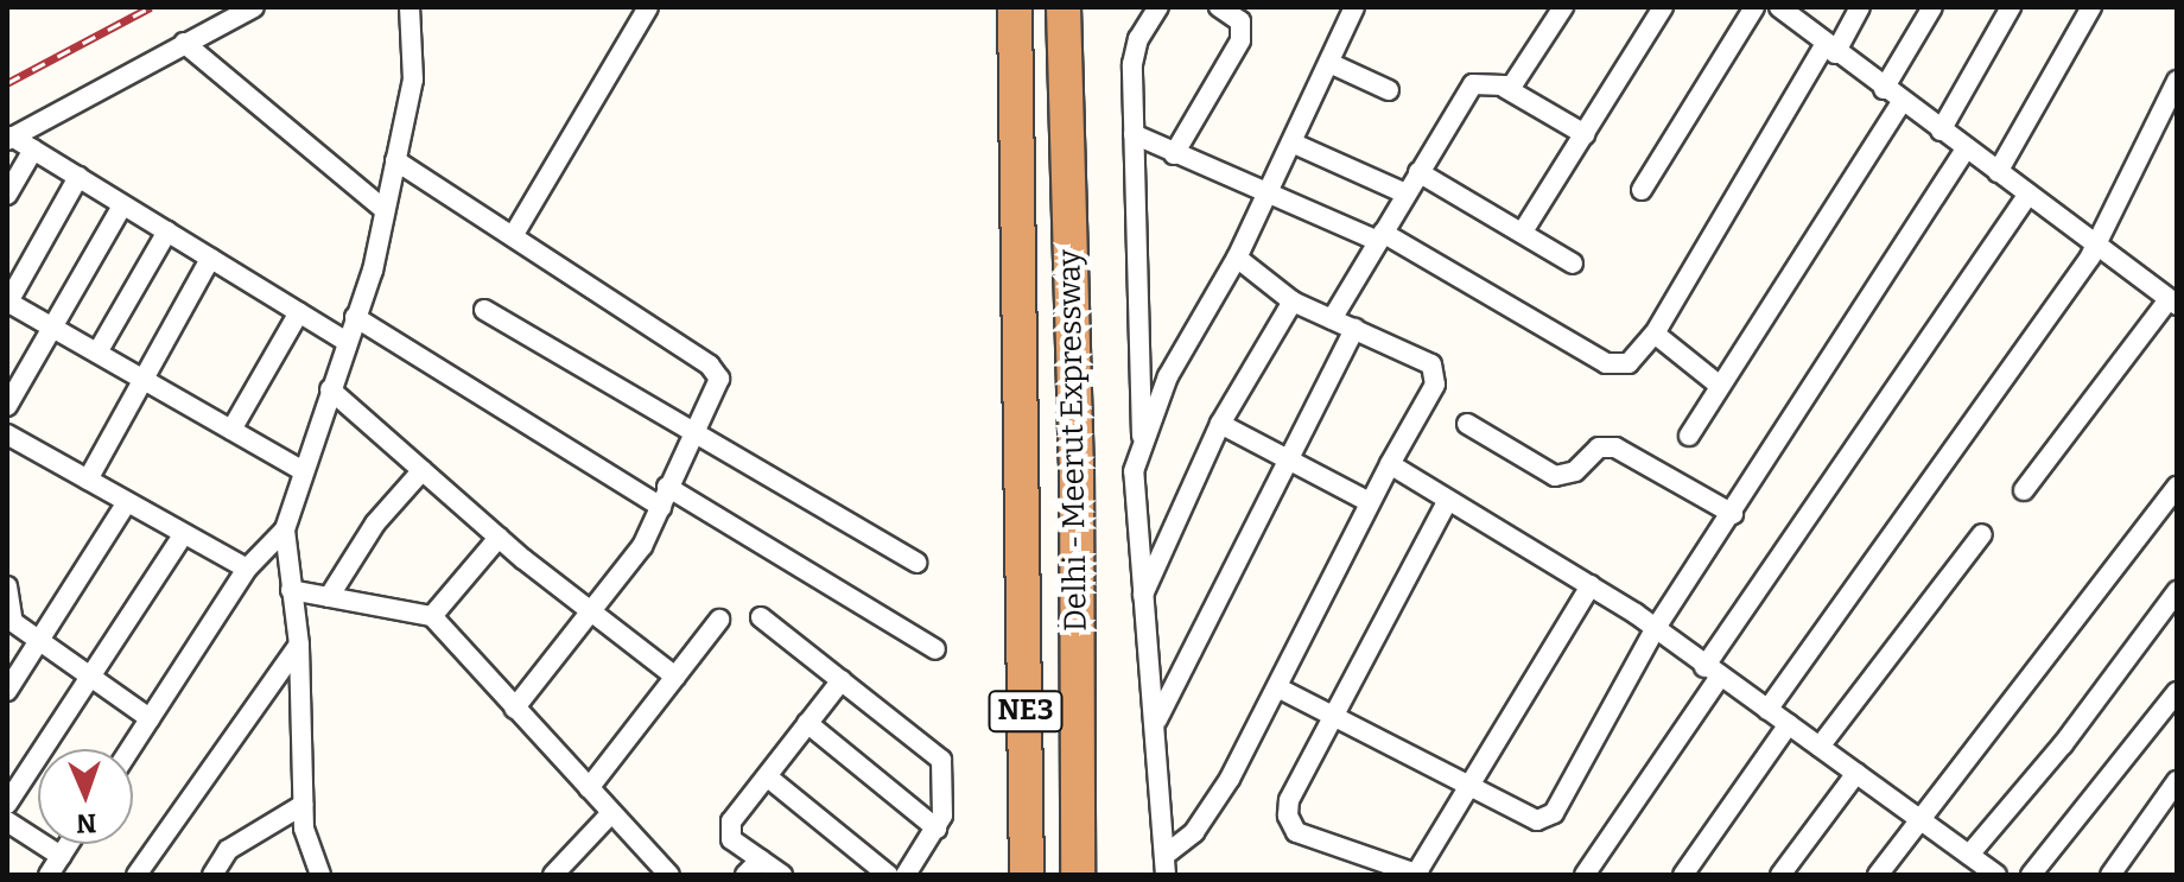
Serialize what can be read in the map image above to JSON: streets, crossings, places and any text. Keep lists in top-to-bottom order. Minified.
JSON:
{"streets":{"highway":["Delhi - Meerut Expressway","NE3"]},"north":"bottom"}
